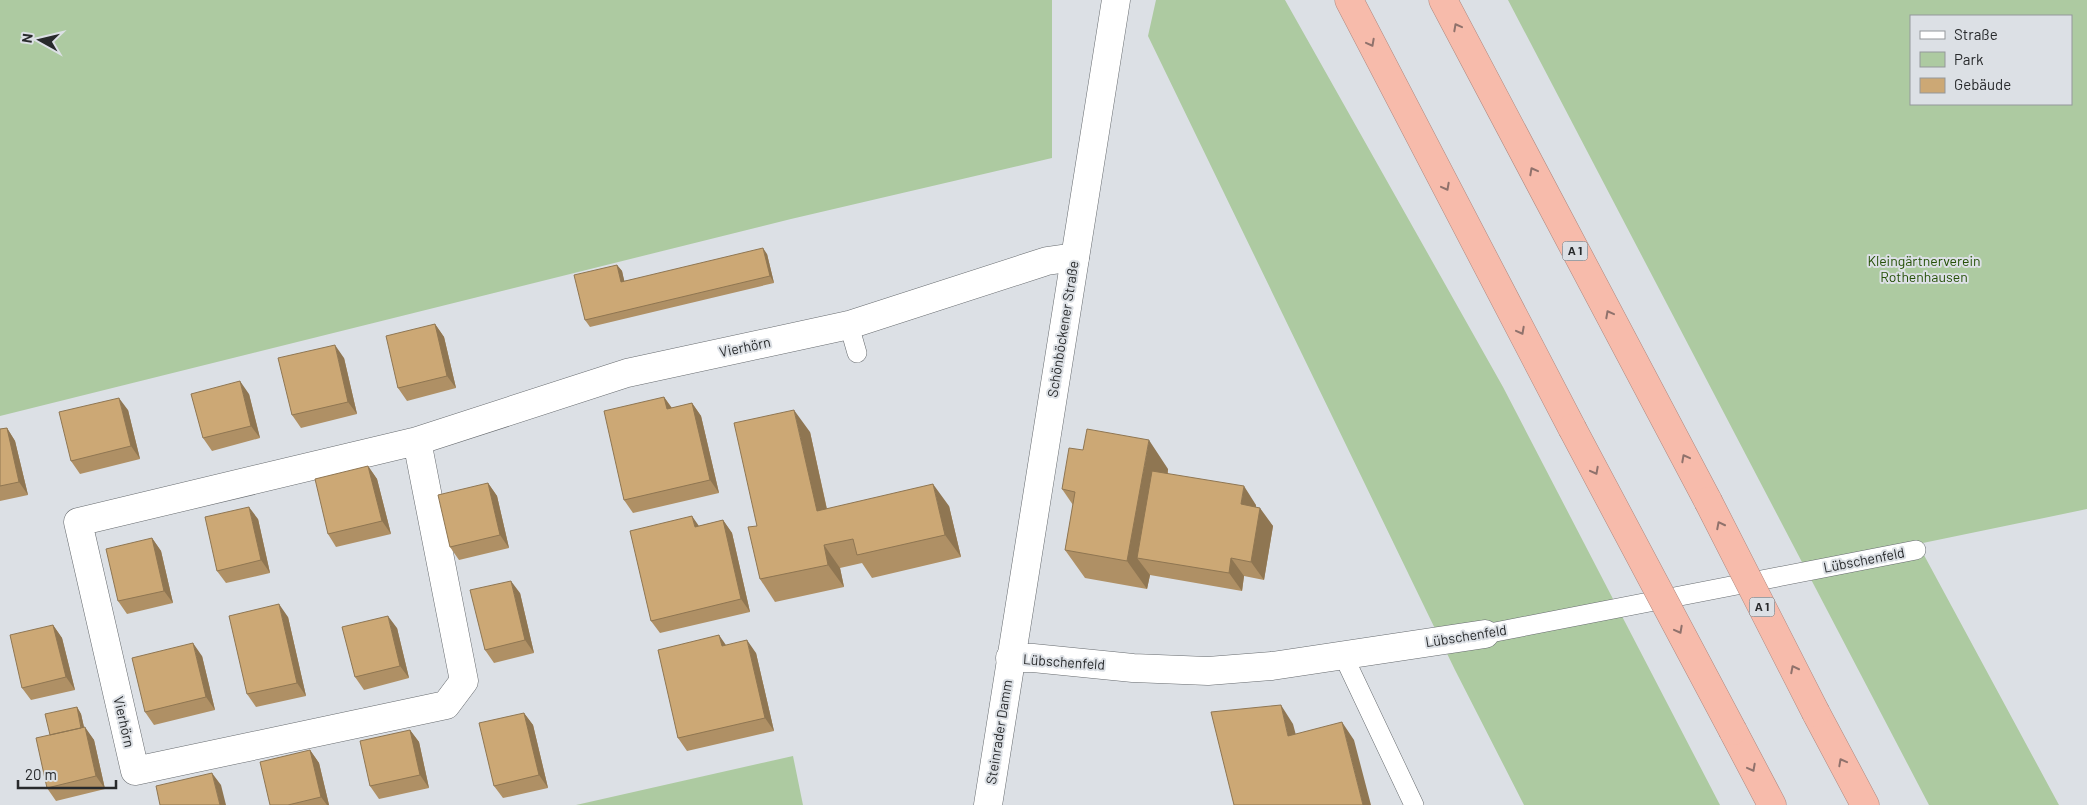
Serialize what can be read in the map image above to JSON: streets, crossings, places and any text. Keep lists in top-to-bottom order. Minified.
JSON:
{"streets":{"highway":["A 1"],"street":["Schönböckener Straße","Vierhörn","Lübschenfeld","Steinrader Damm"]},"crossings":[["Schönböckener Straße","Vierhörn"],["Schönböckener Straße","Lübschenfeld"],["Schönböckener Straße","Steinrader Damm"],["Lübschenfeld","Steinrader Damm"]],"parks":["Kleingärtnerverein Rothenhausen"],"legend":["Straße","Park","Gebäude"],"scale_bar":"20 m","north":"left"}
